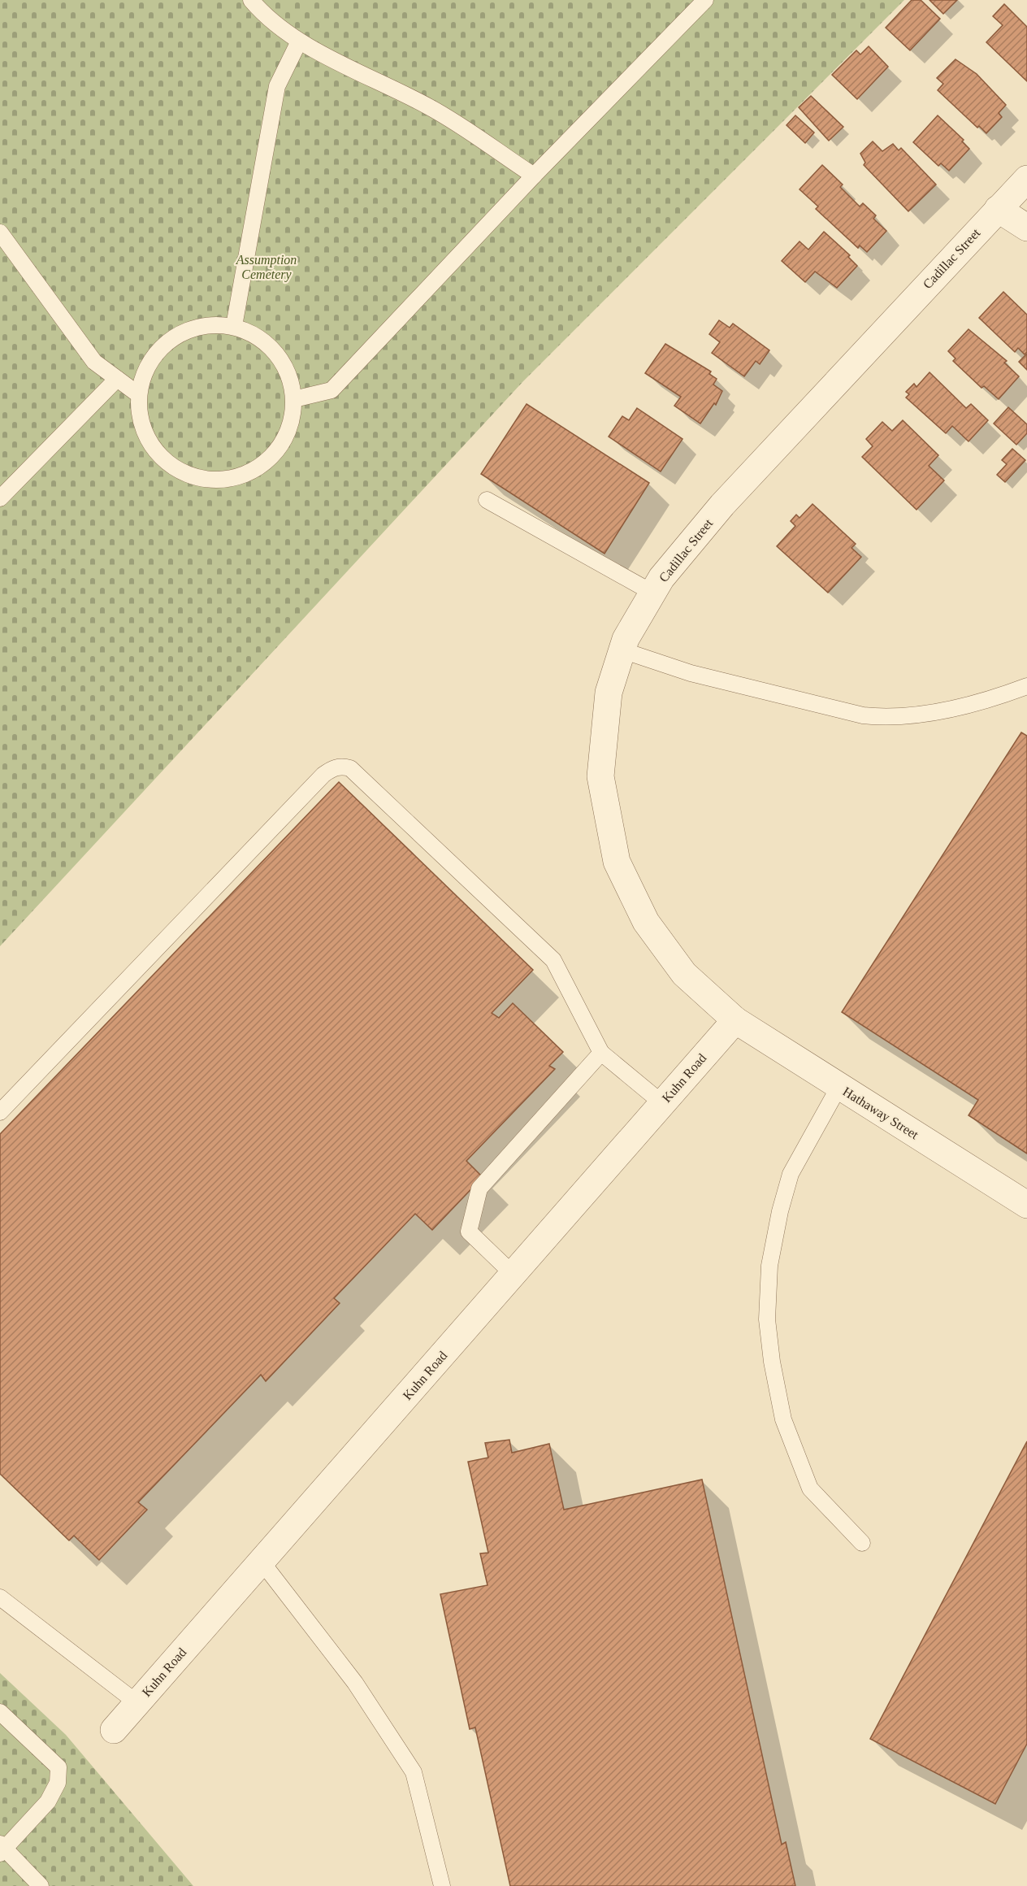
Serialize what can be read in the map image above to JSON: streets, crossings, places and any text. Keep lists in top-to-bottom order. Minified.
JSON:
{"streets":{"street":["Cadillac Street","Kuhn Road","Hathaway Street"]},"crossings":[["Cadillac Street","Kuhn Road"],["Cadillac Street","Hathaway Street"],["Kuhn Road","Hathaway Street"]],"parks":["Assumption Cemetery"]}
